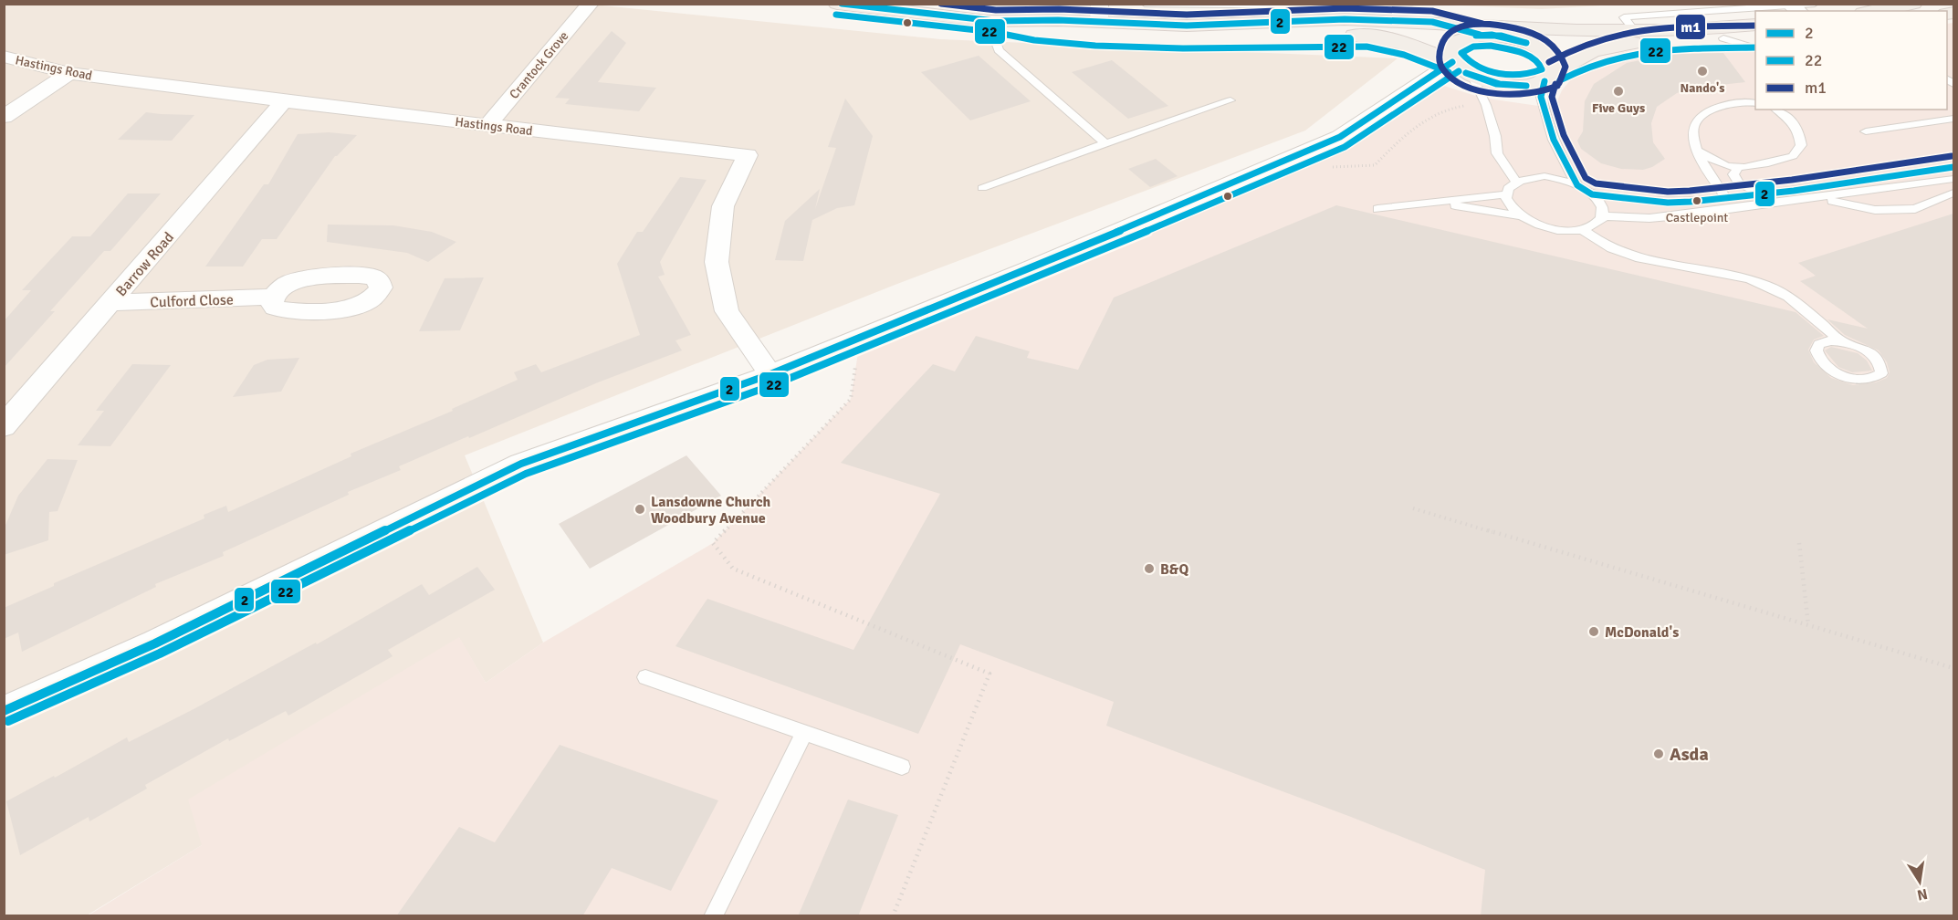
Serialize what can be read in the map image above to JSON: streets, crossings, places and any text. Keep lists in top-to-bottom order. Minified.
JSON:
{"streets":{"street":["Crantock Grove","Hastings Road","Barrow Road","Culford Close"]},"crossings":[["Crantock Grove","Hastings Road"],["Hastings Road","Barrow Road"],["Barrow Road","Culford Close"]],"places":["Nando's","Five Guys","Castlepoint","Lansdowne Church Woodbury Avenue","B&Q","McDonald's","Asda"],"lines":["transit line 2","transit line m1","transit line 22"],"legend":["2","22","m1"],"north":"bottom"}
